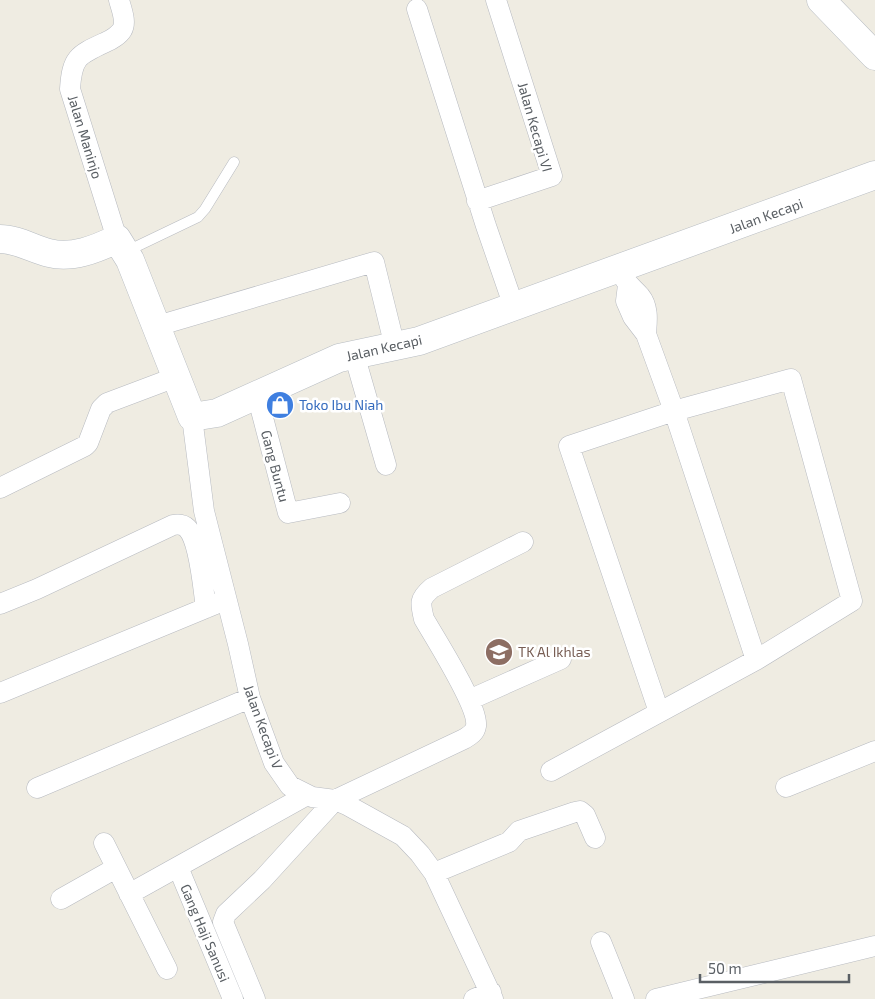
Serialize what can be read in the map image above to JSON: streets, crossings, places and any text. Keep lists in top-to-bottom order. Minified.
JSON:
{"streets":{"street":["Jalan Kecapi VI","Jalan Maninjo","Jalan Kecapi","Gang Buntu","Jalan Kecapi V","Gang Haji Sanusi"]},"crossings":[["Jalan Kecapi","Gang Buntu"],["Jalan Kecapi","Jalan Kecapi V"]],"places":{"shop":["Toko Ibu Niah"],"school or university":["TK Al Ikhlas"]},"scale_bar":"50 m"}
